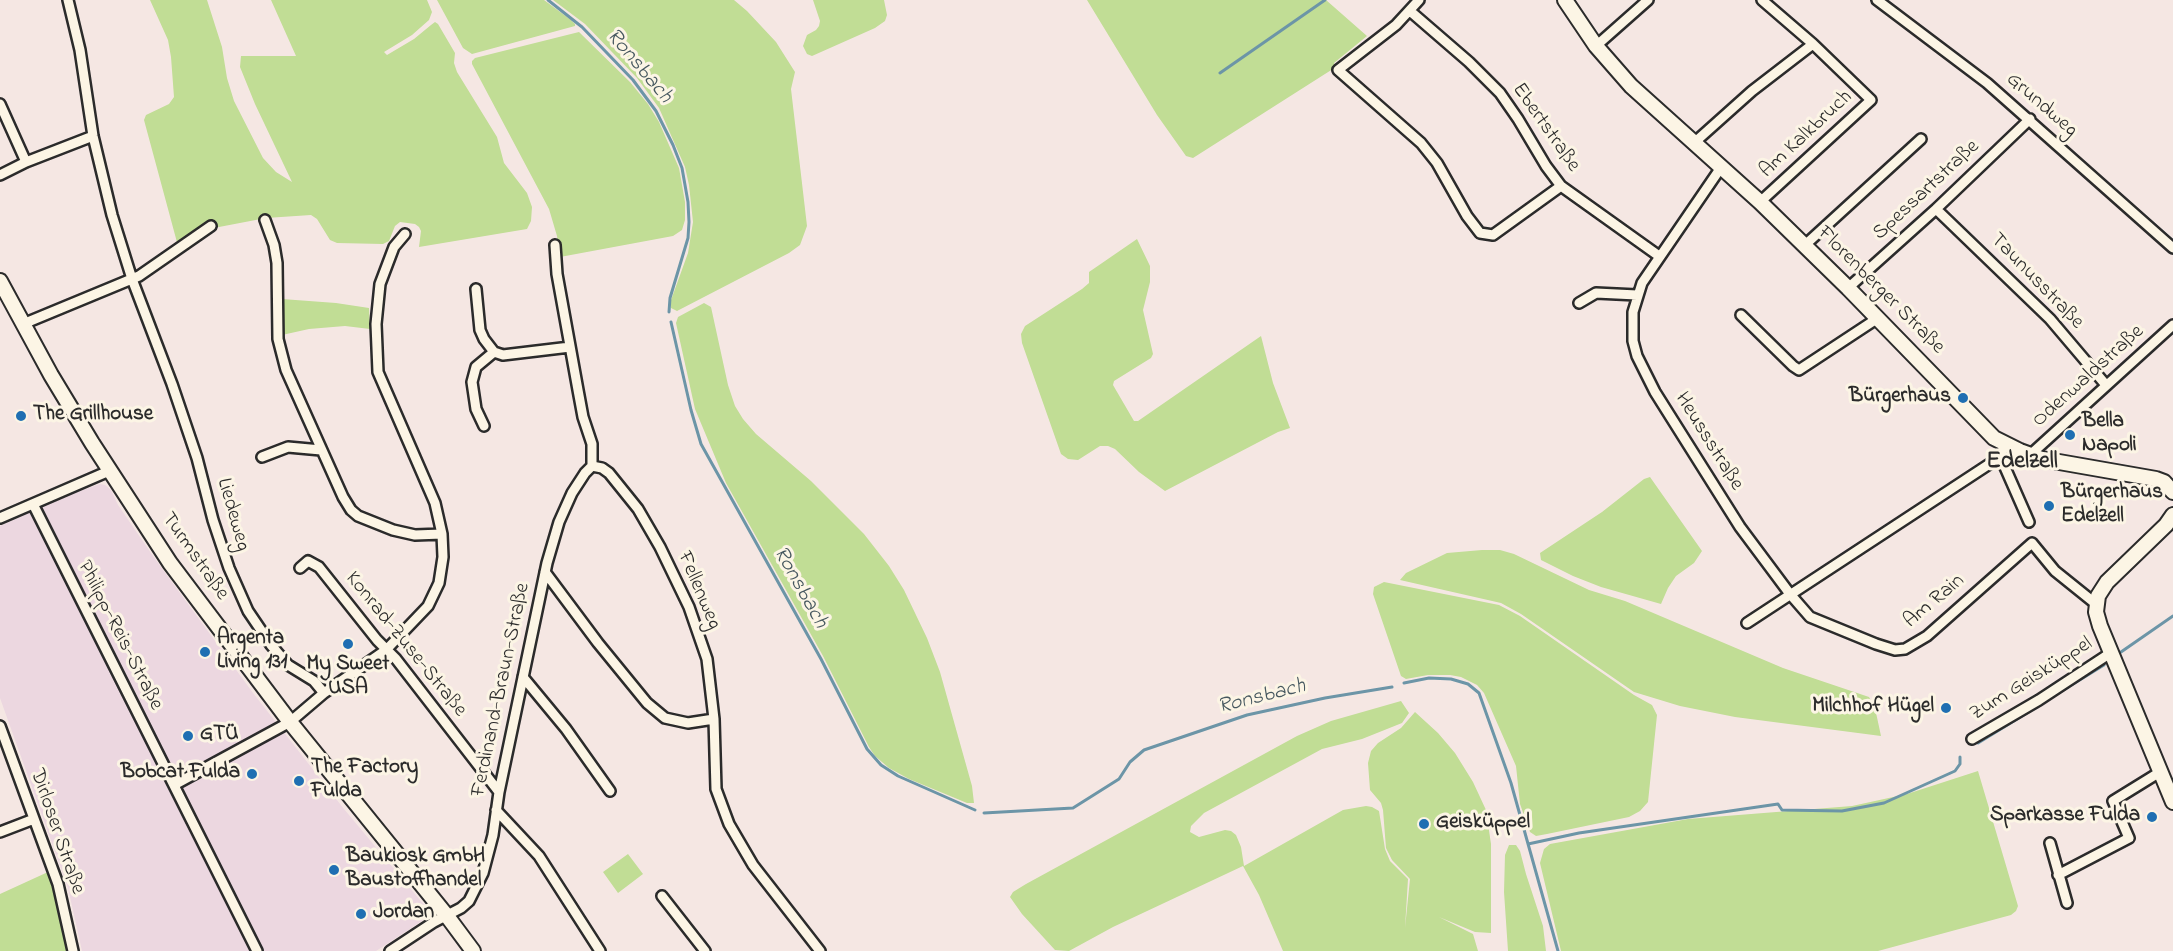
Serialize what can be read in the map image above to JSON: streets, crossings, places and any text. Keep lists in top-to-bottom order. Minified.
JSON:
{"streets":{"street":["Grundweg","Ebertstraße","Am Kalkbruch","Spessartstraße","Taunusstraße","Florenberger Straße","Odenwaldstraße","Heussstraße","Liedeweg","Turmstraße","Fellenweg","Am Rain","Philipp-Reis-Straße","Konrad-Zuse-Straße","Zum Geisküppel","Ferdinand-Braun-Straße","Dirloser Straße"]},"crossings":[["Grundweg","Spessartstraße"],["Ebertstraße","Heussstraße"],["Am Kalkbruch","Florenberger Straße"],["Spessartstraße","Taunusstraße"],["Spessartstraße","Florenberger Straße"],["Taunusstraße","Odenwaldstraße"],["Florenberger Straße","Odenwaldstraße"],["Florenberger Straße","Heussstraße"],["Heussstraße","Am Rain"],["Turmstraße","Ferdinand-Braun-Straße"],["Fellenweg","Ferdinand-Braun-Straße"],["Konrad-Zuse-Straße","Ferdinand-Braun-Straße"]],"districts":["Edelzell"],"water":["Ronsbach"],"places":["Bürgerhaus","The Grillhouse","Bella Napoli","Bürgerhaus Edelzell","My Sweet USA","Argenta Living 131","Milchhof Hügel","GTÜ","Bobcat Fulda","The Factory Fulda","Sparkasse Fulda","Geisküppel","Baukiosk GmbH Baustoffhandel","Jordan"]}
